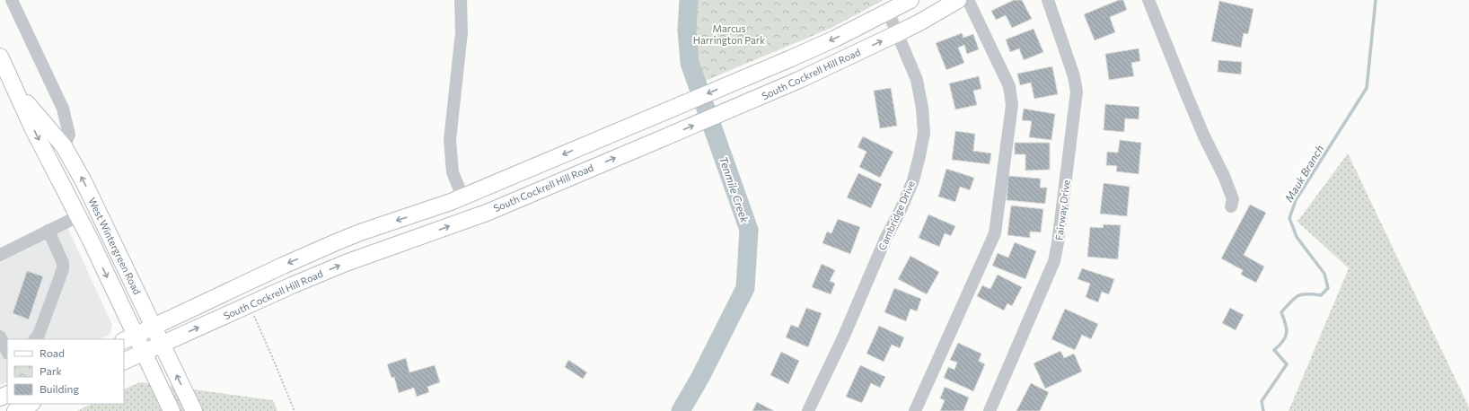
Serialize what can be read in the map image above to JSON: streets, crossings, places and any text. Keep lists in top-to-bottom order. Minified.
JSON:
{"streets":{"main road":["South Cockrell Hill Road","West Wintergreen Road"],"street":["Fairway Drive","Cambridge Drive"]},"crossings":[["South Cockrell Hill Road","Cambridge Drive"],["South Cockrell Hill Road","West Wintergreen Road"]],"water":["Mauk Branch","Tenmile Creek"],"parks":["Marcus Harrington Park"],"legend":["Road","Park","Building"]}
